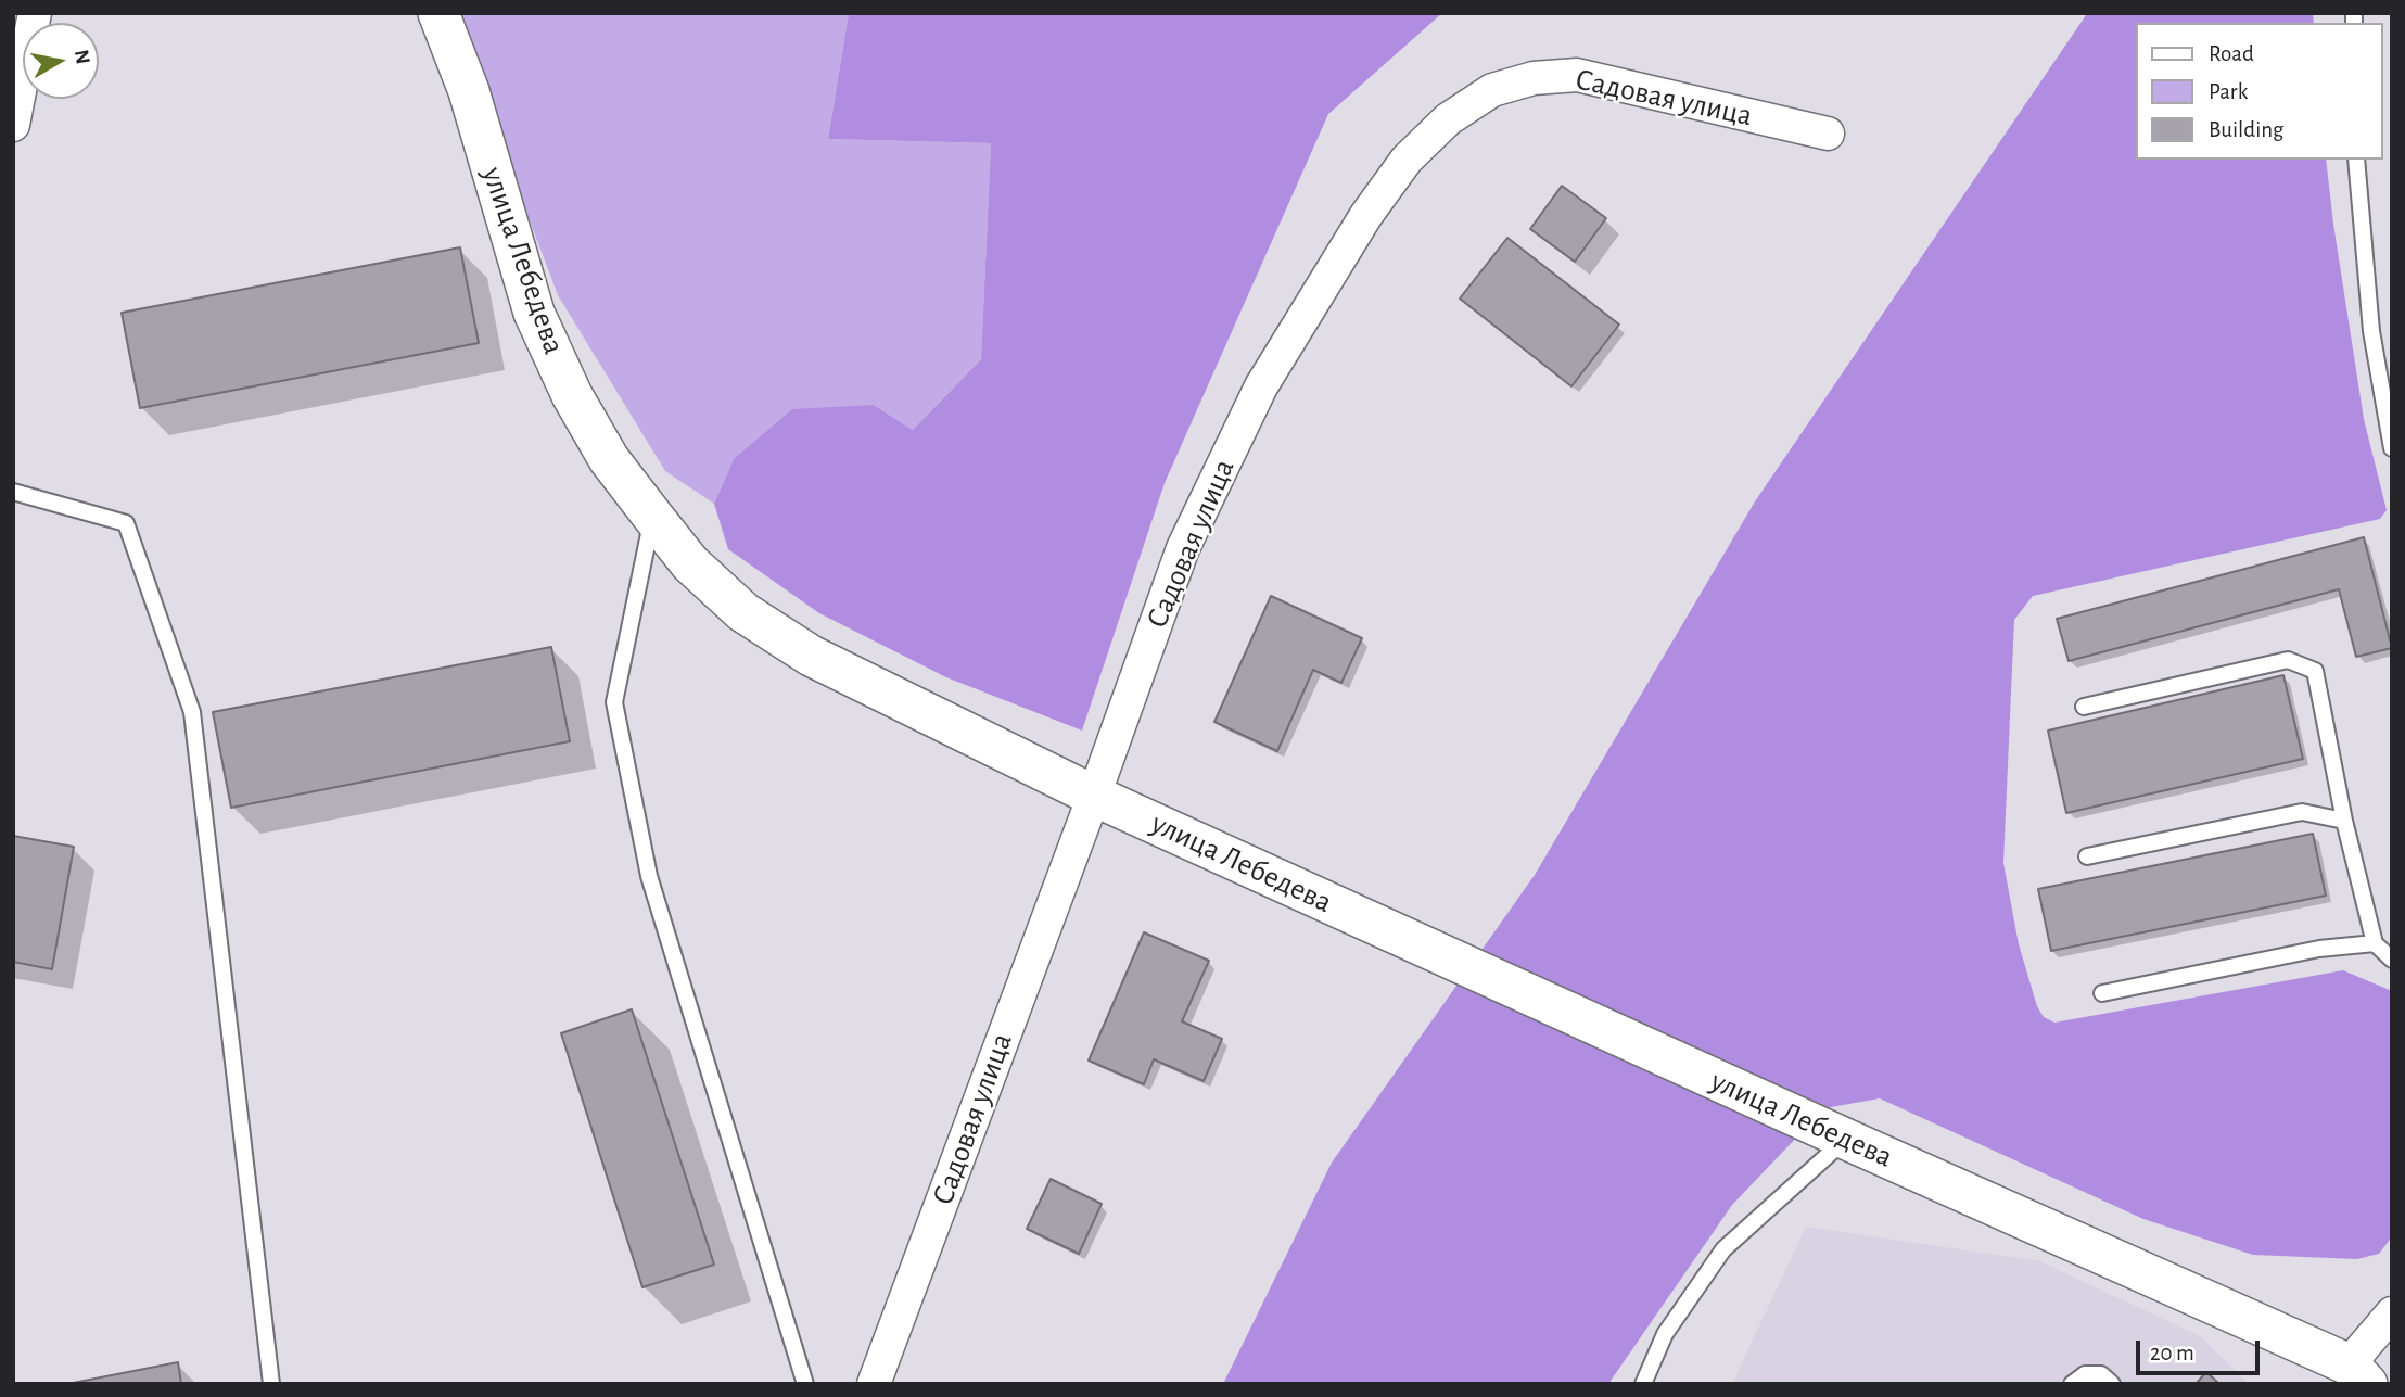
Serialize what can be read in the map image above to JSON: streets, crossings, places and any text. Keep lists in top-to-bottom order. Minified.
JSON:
{"streets":{"street":["Садовая улица","улица Лебедева"]},"crossings":[["Садовая улица","улица Лебедева"]],"legend":["Road","Park","Building"],"scale_bar":"20 m","north":"right"}
